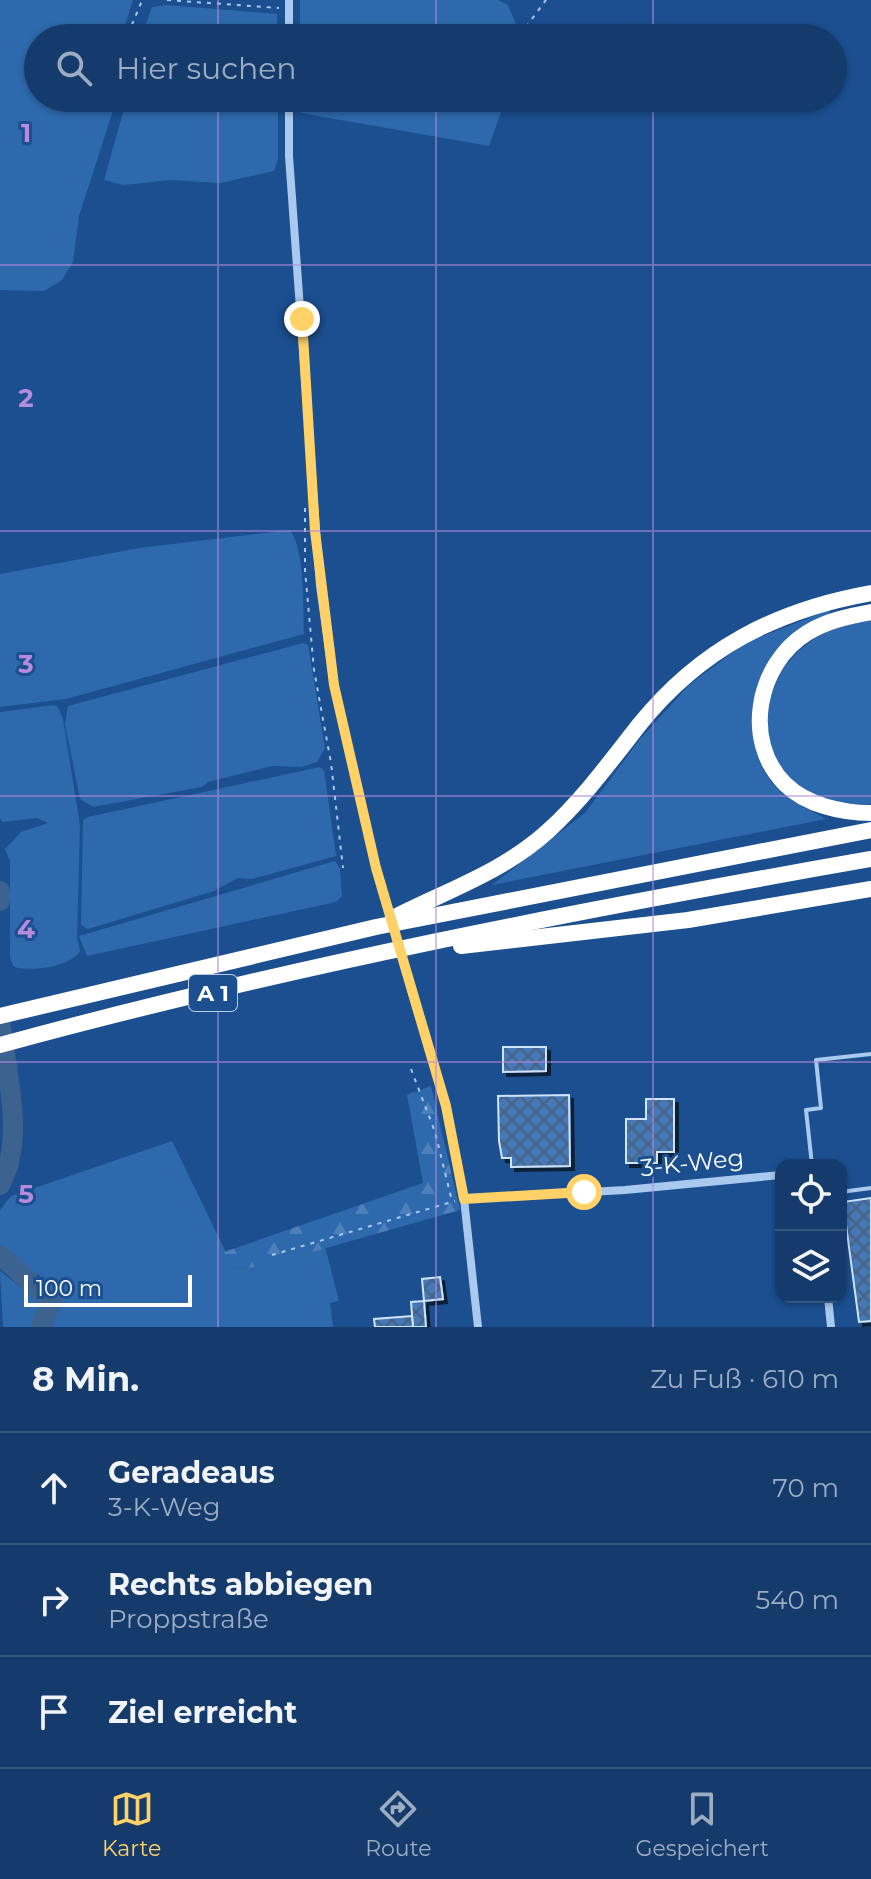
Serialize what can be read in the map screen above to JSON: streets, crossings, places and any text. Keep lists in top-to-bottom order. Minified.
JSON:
{"streets":{"highway":["A 1"],"street":["3-K-Weg"]},"scale_bar":"100 m","page":{"search":"Hier suchen","scale":"100 m","heading":["8 Min.","Zu Fuß · 610 m"],"list":[["Geradeaus","3-K-Weg","70 m"],["Rechts abbiegen","Proppstraße","540 m"],"Ziel erreicht"],"nav":["Karte","Route","Gespeichert"]},"grid":{"rows":["1","2","3","4","5"]}}
